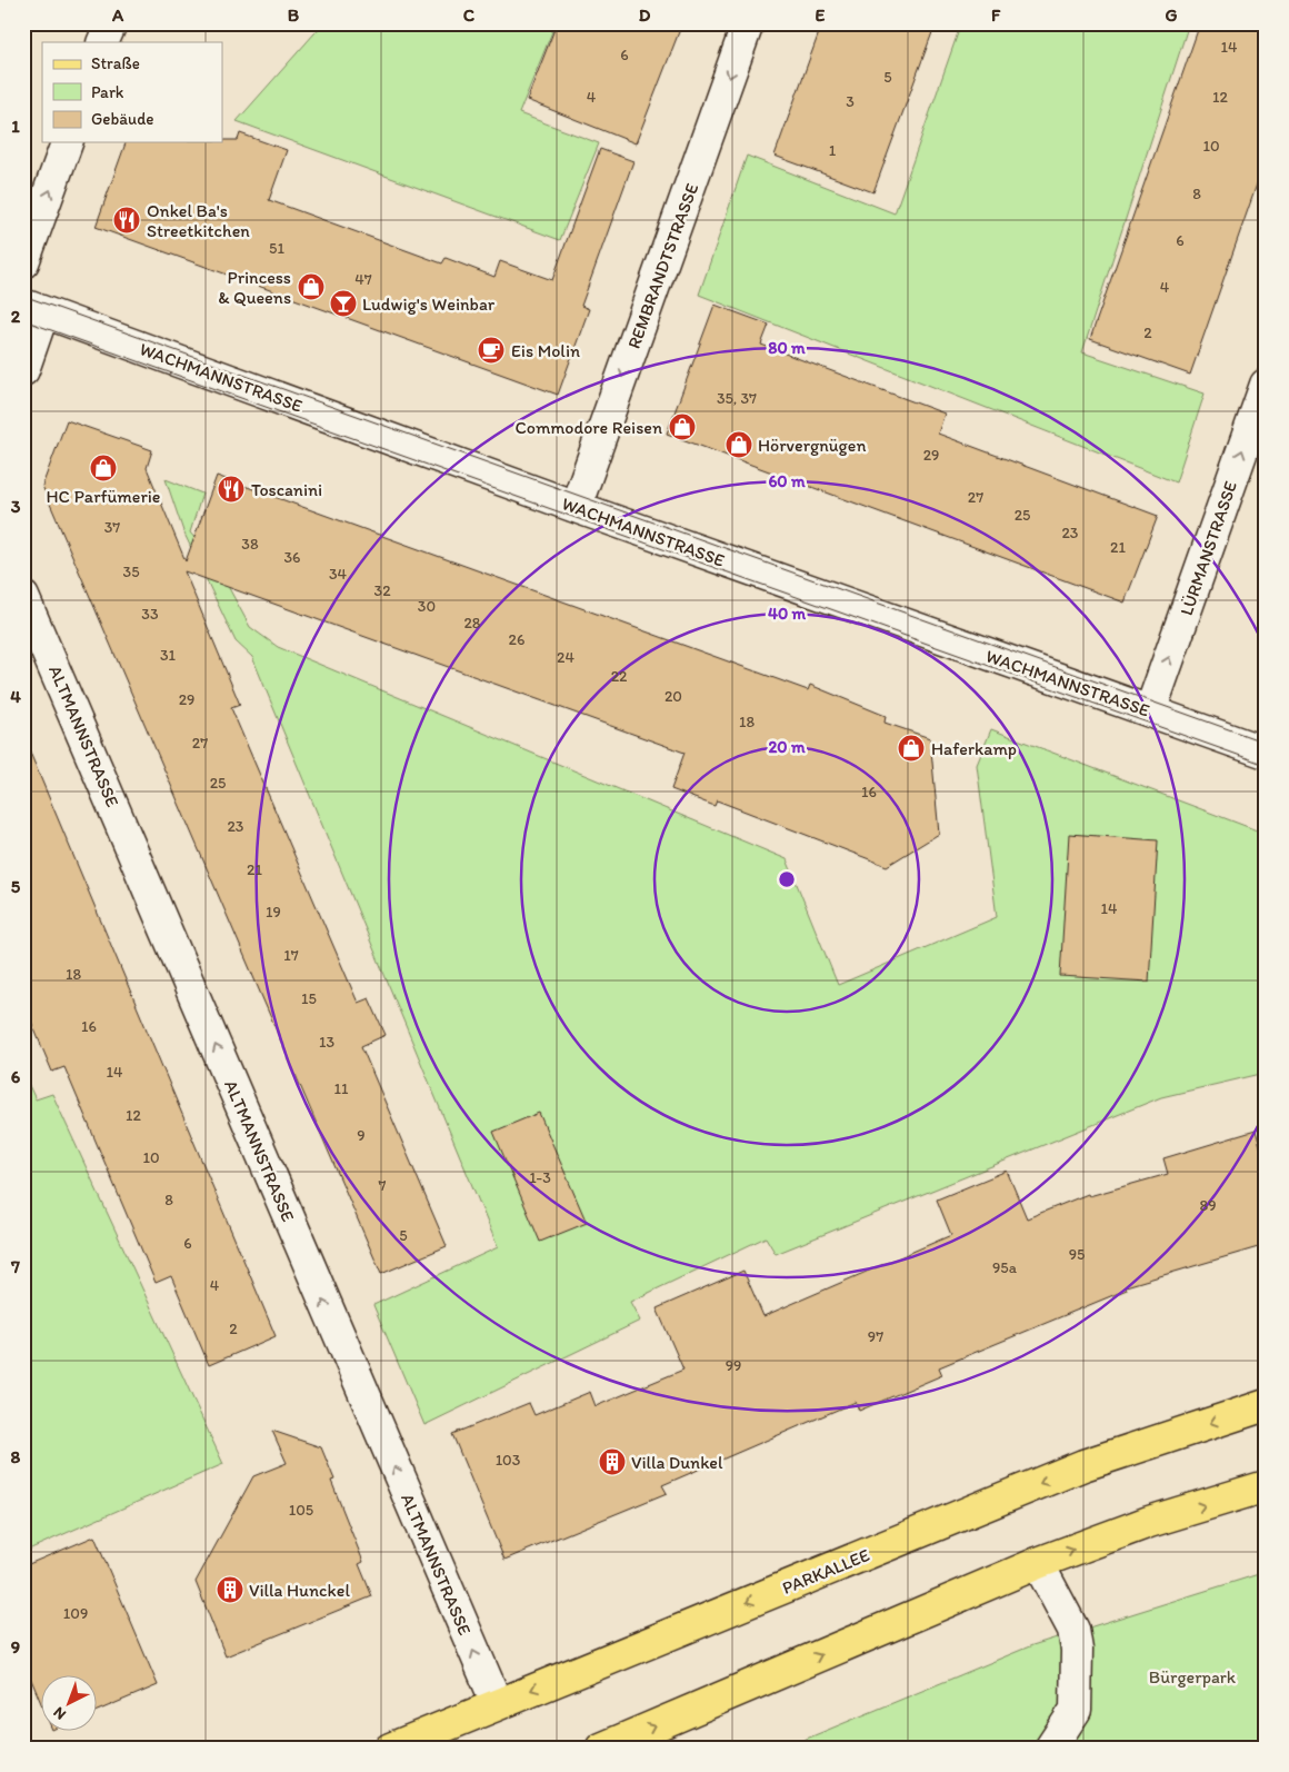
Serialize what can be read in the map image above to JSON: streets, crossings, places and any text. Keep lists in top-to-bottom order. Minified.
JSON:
{"streets":{"main road":["PARKALLEE"],"street":["REMBRANDTSTRASSE","WACHMANNSTRASSE","LÜRMANSTRASSE","ALTMANNSTRASSE"]},"crossings":[["REMBRANDTSTRASSE","WACHMANNSTRASSE"],["WACHMANNSTRASSE","LÜRMANSTRASSE"],["ALTMANNSTRASSE","PARKALLEE"]],"one_way":["REMBRANDTSTRASSE","LÜRMANSTRASSE","ALTMANNSTRASSE"],"parks":["Bürgerpark"],"places":{"restaurant":["Onkel Ba's Streetkitchen","Toscanini"],"shop":["Princess & Queens","Commodore Reisen","Hörvergnügen","HC Parfümerie","Haferkamp"],"bar":["Ludwig's Weinbar"],"cafe":["Eis Molin"],"building":["Villa Dunkel","Villa Hunckel"]},"house_numbers":["14","6","5","4","12","3","10","1","8","6","51","47","4","2","35, 37","29","27","25","37","23","38","21","36","35","34","32","30","33","28","26","31","24","22","20","29","18","27","25","16","23","21","14","19","17","18","15","16","13","14","11","12","9","10","1-3","7","8","89","5","6","95","95a","4","2","97","99","103","105","109"],"legend":["Straße","Park","Gebäude"],"north":"bottom left","grid":{"columns":["A","B","C","D","E","F","G"],"rows":["1","2","3","4","5","6","7","8","9"]},"rings":["80 m","60 m","40 m","20 m"]}
